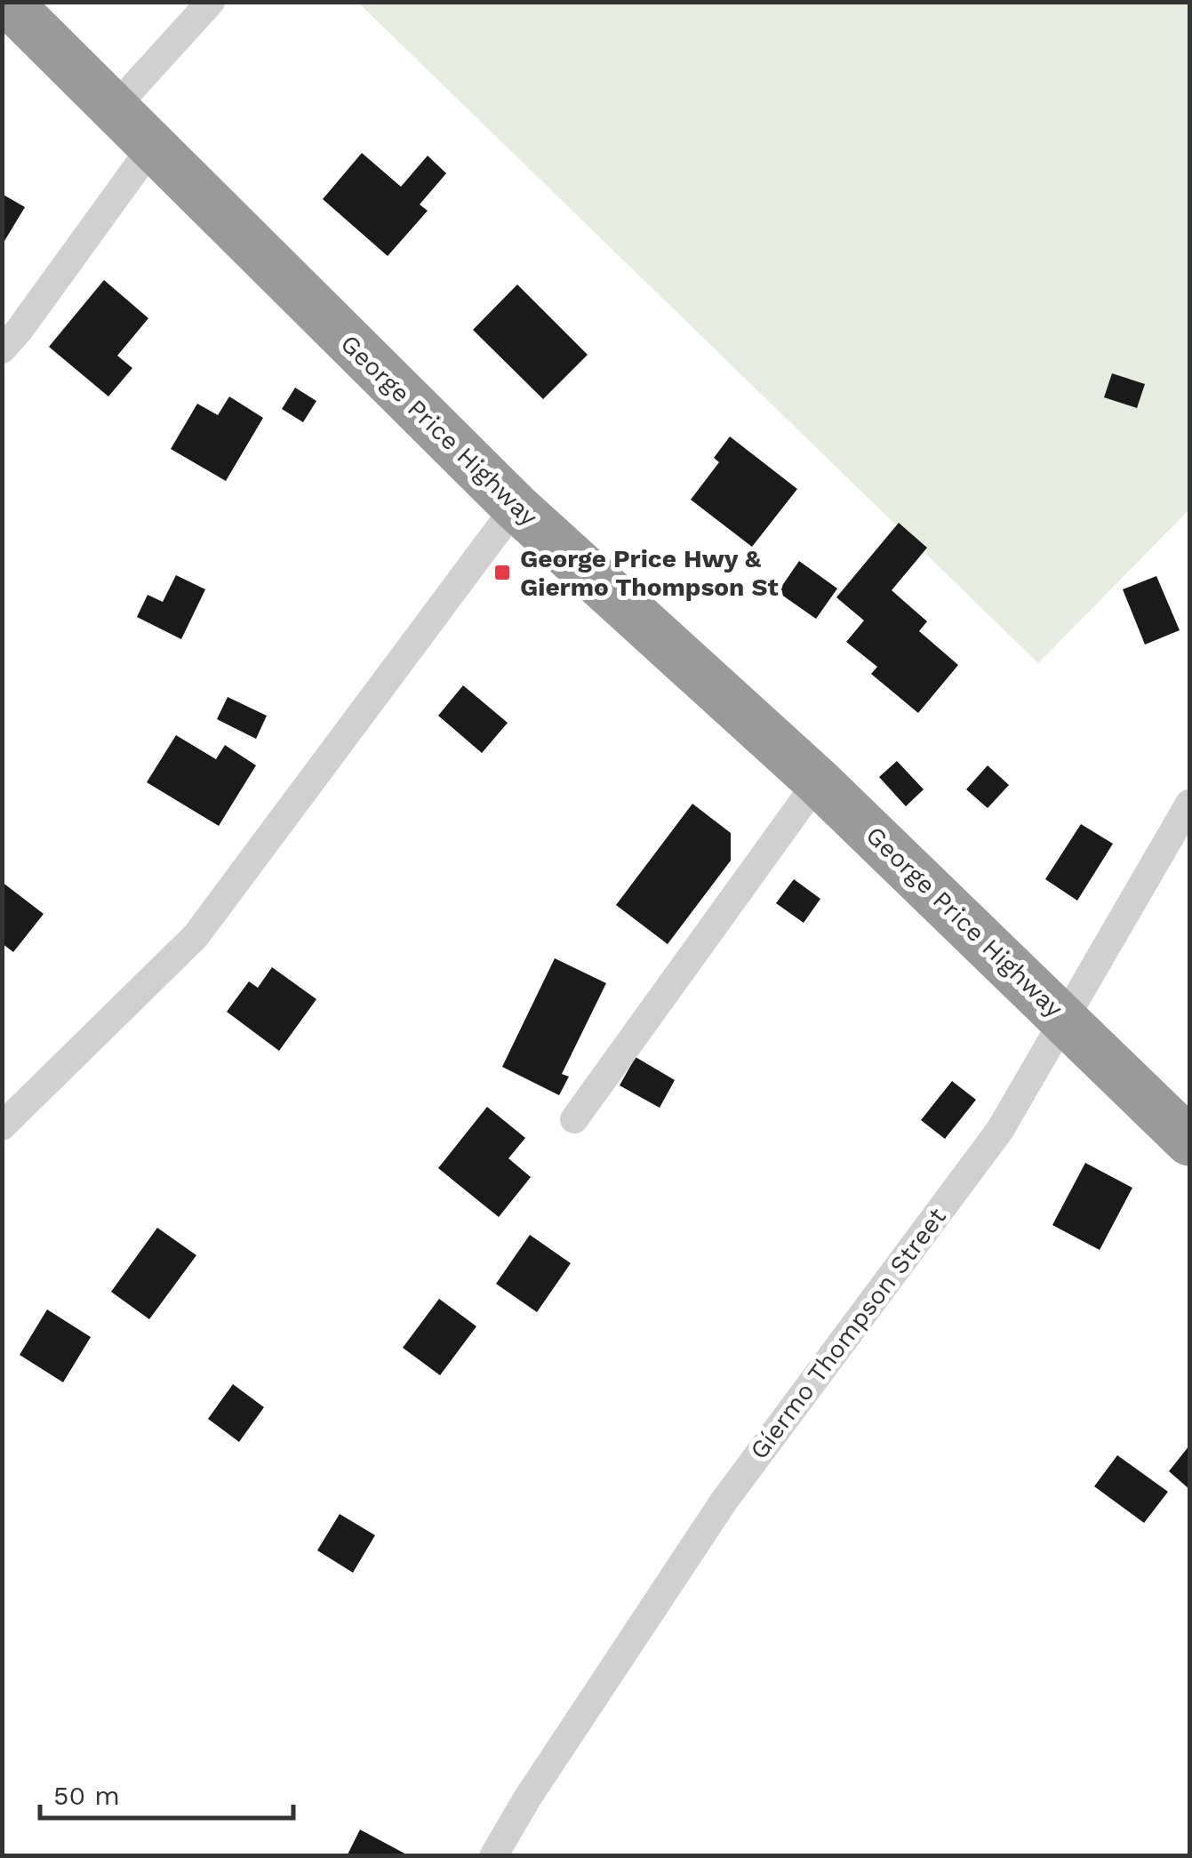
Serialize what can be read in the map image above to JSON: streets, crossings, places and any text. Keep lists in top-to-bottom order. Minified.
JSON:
{"streets":{"highway":["George Price Highway"],"street":["Gíermo Thompson Street"]},"crossings":[["George Price Highway","Gíermo Thompson Street"]],"places":{"transit":["George Price Hwy & Giermo Thompson St"]},"scale_bar":"50 m"}
